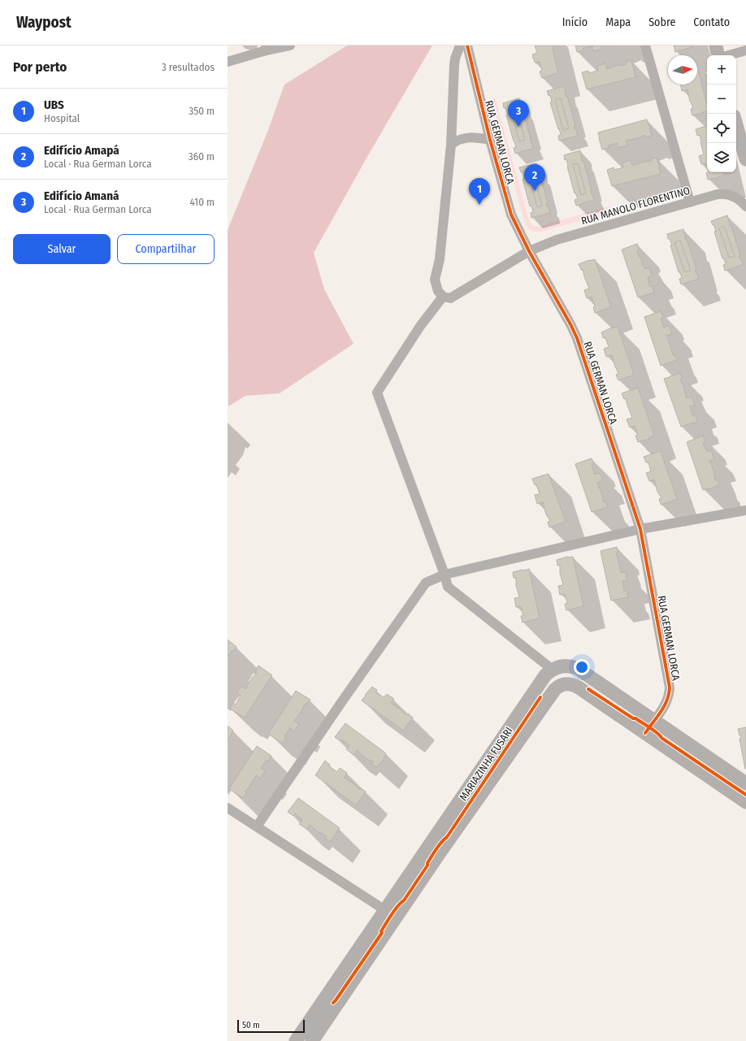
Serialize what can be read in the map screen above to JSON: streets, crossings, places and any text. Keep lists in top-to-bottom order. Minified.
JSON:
{"streets":{"street":["RUA GERMAN LORCA","RUA MANOLO FLORENTINO"],"cycle path":["MARIAZINHA FUSARI"]},"crossings":[["RUA GERMAN LORCA","RUA MANOLO FLORENTINO"]],"scale_bar":"50 m","north":"right","page":{"header":"Waypost","nav":["Início","Mapa","Sobre","Contato"],"heading":["Por perto","3 resultados"],"map_buttons":["+","−"],"list":[{"mark":"1","name":"UBS","note":"Hospital","value":"350 m"},{"mark":"2","name":"Edifício Amapá","note":"Local · Rua German Lorca","value":"360 m"},{"mark":"3","name":"Edifício Amaná","note":"Local · Rua German Lorca","value":"410 m"}],"pins":["3","2","1"],"buttons":["Salvar","Compartilhar"],"scale":"50 m"}}
